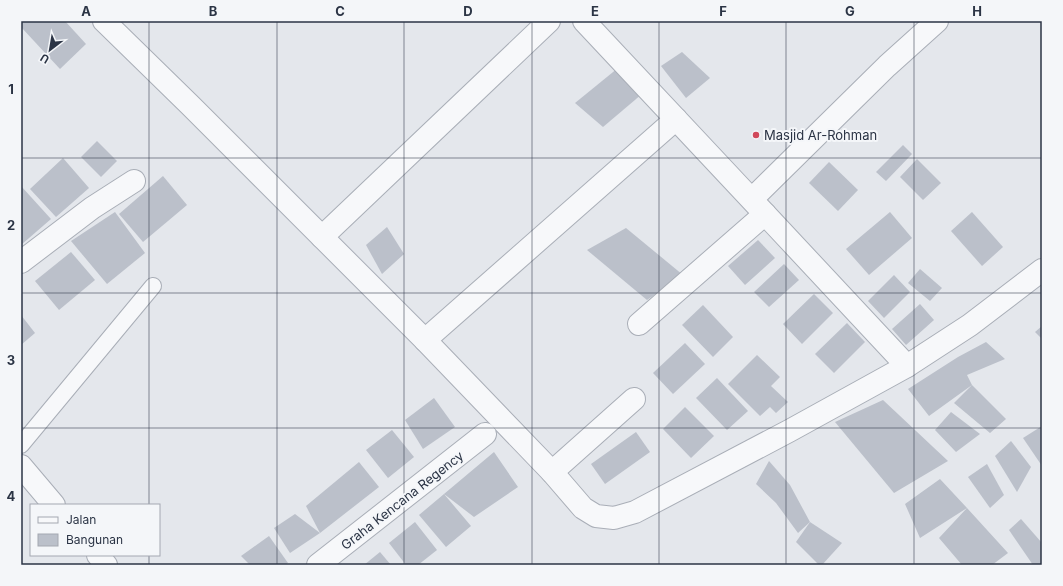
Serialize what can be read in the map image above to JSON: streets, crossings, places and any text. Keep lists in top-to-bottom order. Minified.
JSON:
{"streets":{"street":["Graha Kencana Regency"]},"places":["Masjid Ar-Rohman"],"legend":["Jalan","Bangunan"],"north":"bottom left","grid":{"columns":["A","B","C","D","E","F","G","H"],"rows":["1","2","3","4"]}}
